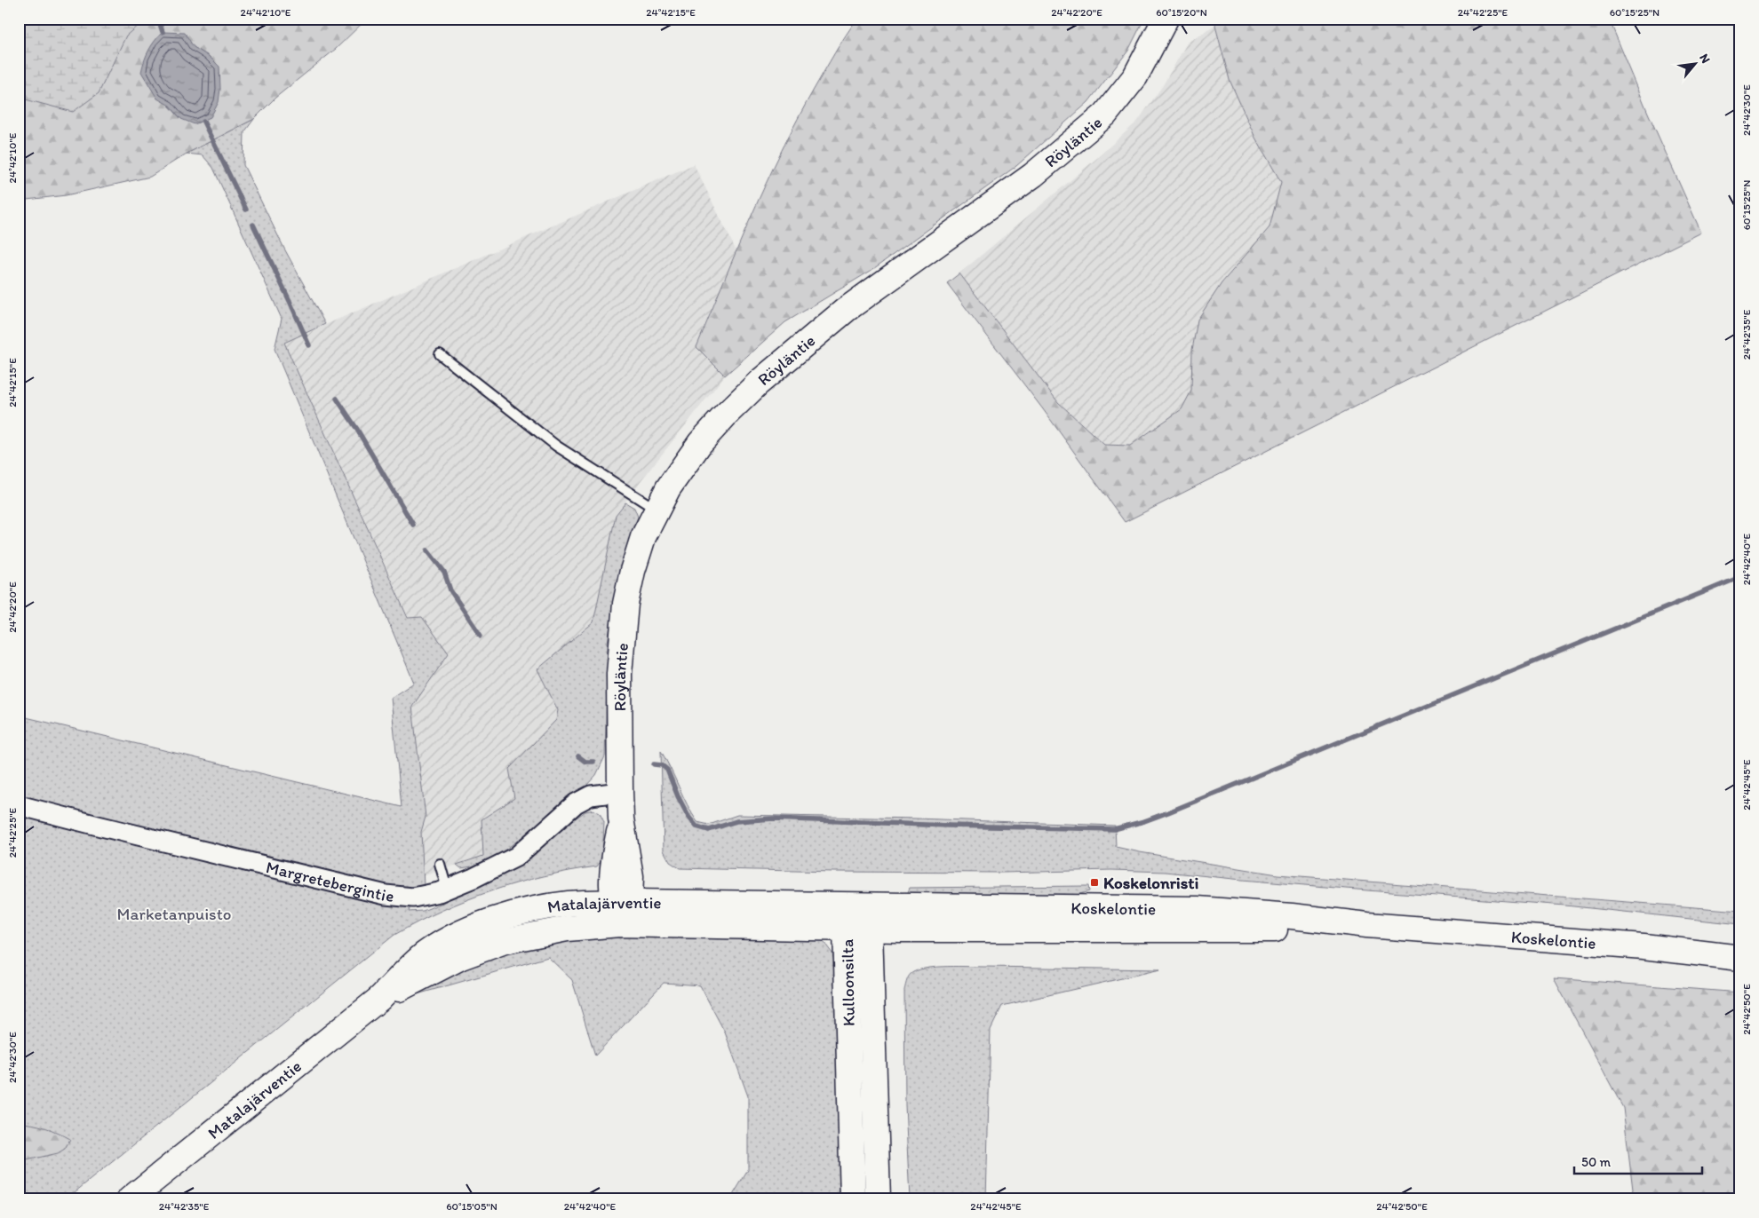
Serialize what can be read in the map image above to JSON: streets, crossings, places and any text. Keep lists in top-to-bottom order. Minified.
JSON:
{"streets":{"main road":["Röyläntie","Matalajärventie","Koskelontie","Kulloonsilta"],"street":["Margretebergintie"]},"crossings":[["Röyläntie","Margretebergintie"],["Röyläntie","Matalajärventie"],["Matalajärventie","Koskelontie"],["Matalajärventie","Kulloonsilta"],["Koskelontie","Kulloonsilta"]],"parks":["Marketanpuisto"],"places":{"transit":["Koskelonristi"]},"scale_bar":"50 m","north":"top right","coordinates":["24°42'10\"E","24°42'15\"E","24°42'20\"E","60°15'20\"N","24°42'25\"E","60°15'25\"N","24°42'30\"E","24°42'35\"E","24°42'40\"E","24°42'45\"E","24°42'50\"E","60°15'05\"N"]}
